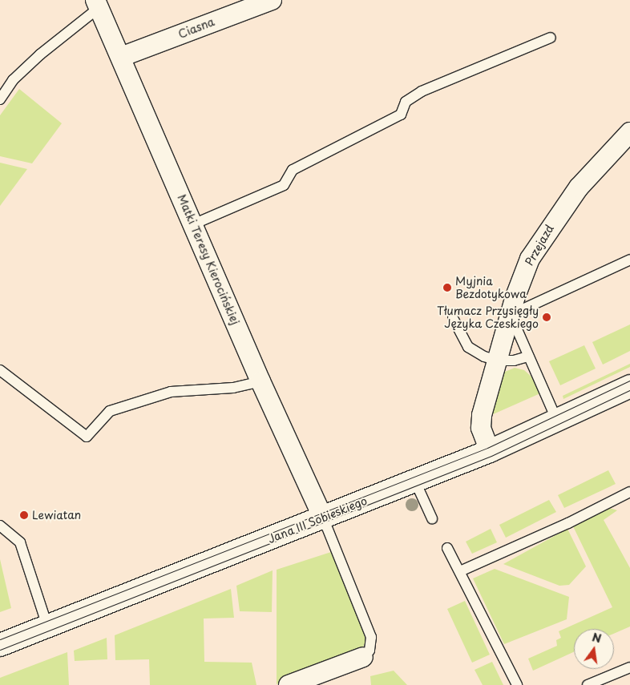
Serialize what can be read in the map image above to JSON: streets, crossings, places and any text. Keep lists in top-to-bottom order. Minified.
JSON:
{"streets":{"street":["Ciasna","Przejazd","Matki Teresy Kierocińskiej","Jana III Sobieskiego"]},"crossings":[["Ciasna","Matki Teresy Kierocińskiej"],["Przejazd","Jana III Sobieskiego"],["Matki Teresy Kierocińskiej","Jana III Sobieskiego"]],"places":["Myjnia Bezdotykowa","Tłumacz Przysięgły Języka Czeskiego","Lewiatan"],"north":"top"}
